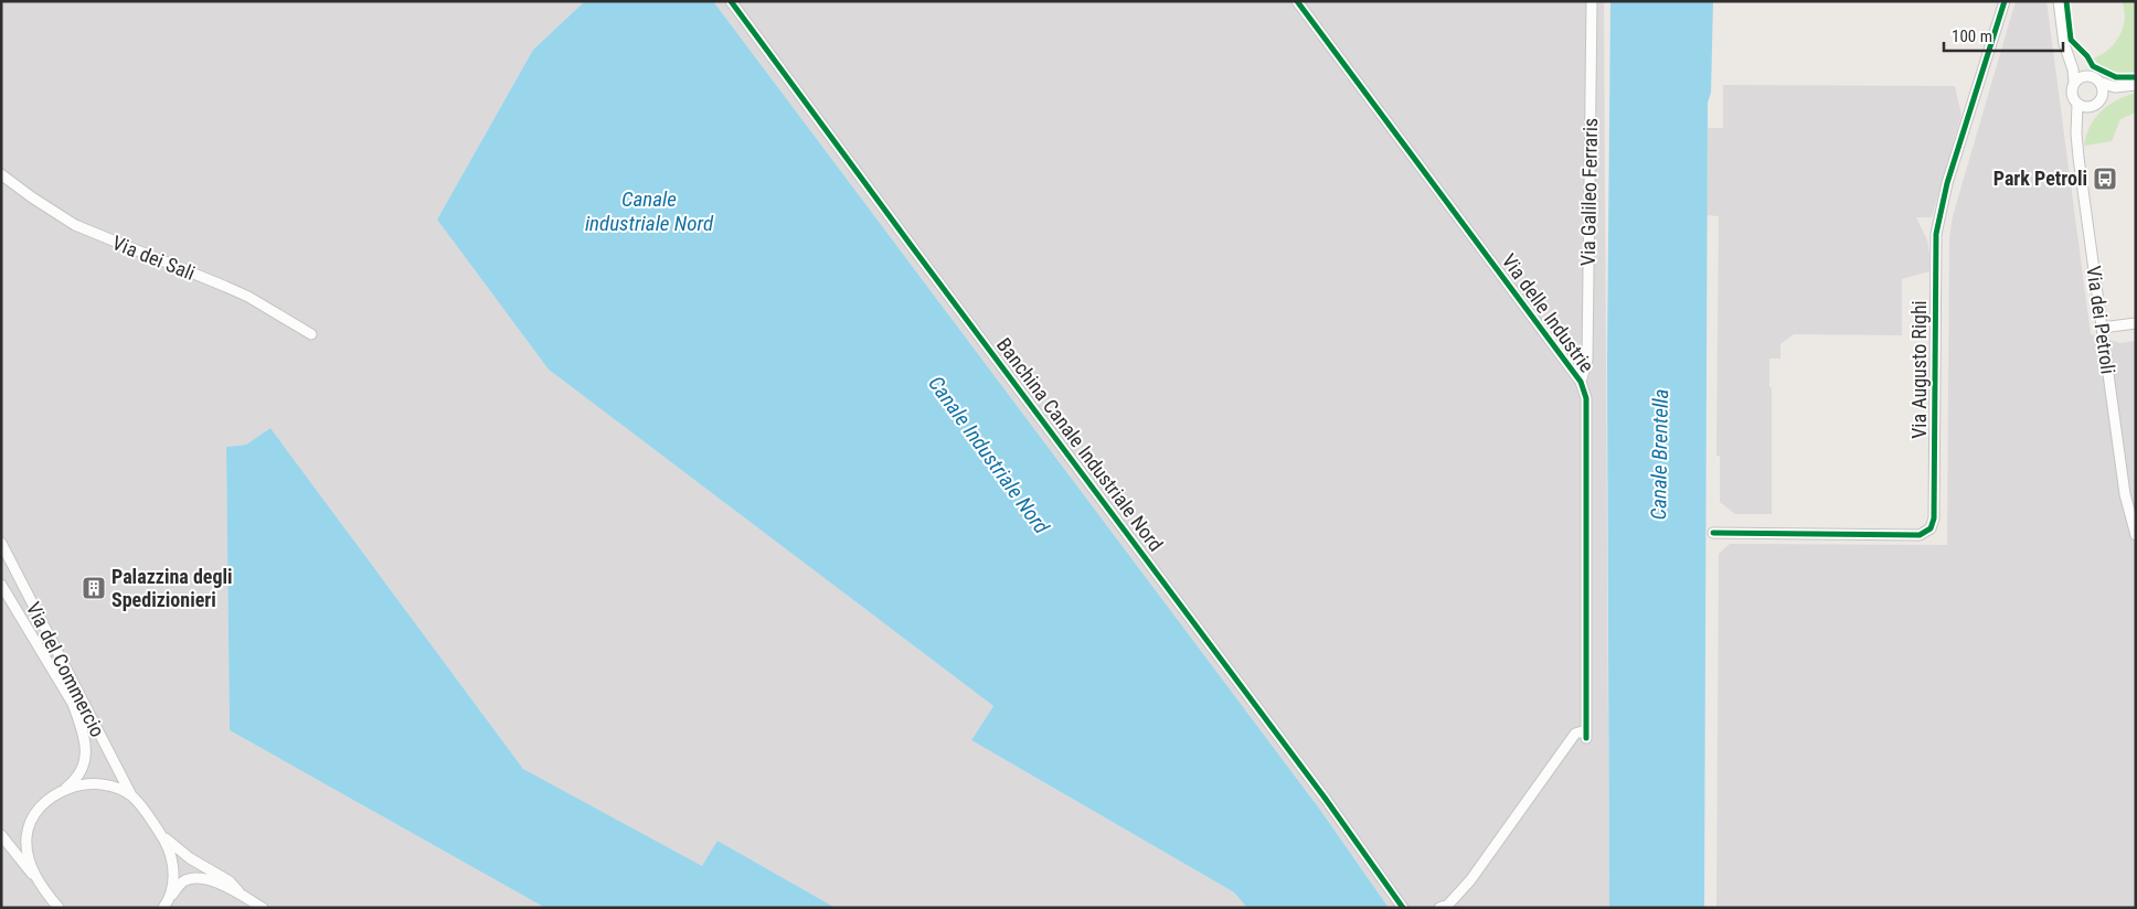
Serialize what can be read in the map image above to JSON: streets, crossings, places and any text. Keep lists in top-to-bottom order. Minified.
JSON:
{"streets":{"street":["Via Galileo Ferraris","Via dei Sali","Via delle Industrie","Via dei Petroli","Via Augusto Righi","Banchina Canale Industriale Nord","Via del Commercio"]},"crossings":[["Via Galileo Ferraris","Via delle Industrie"]],"water":["Canale industriale Nord","Canale Industriale Nord","Canale Brentella"],"places":{"bus stop":["Park Petroli"],"building":["Palazzina degli Spedizionieri"]},"scale_bar":"100 m"}
